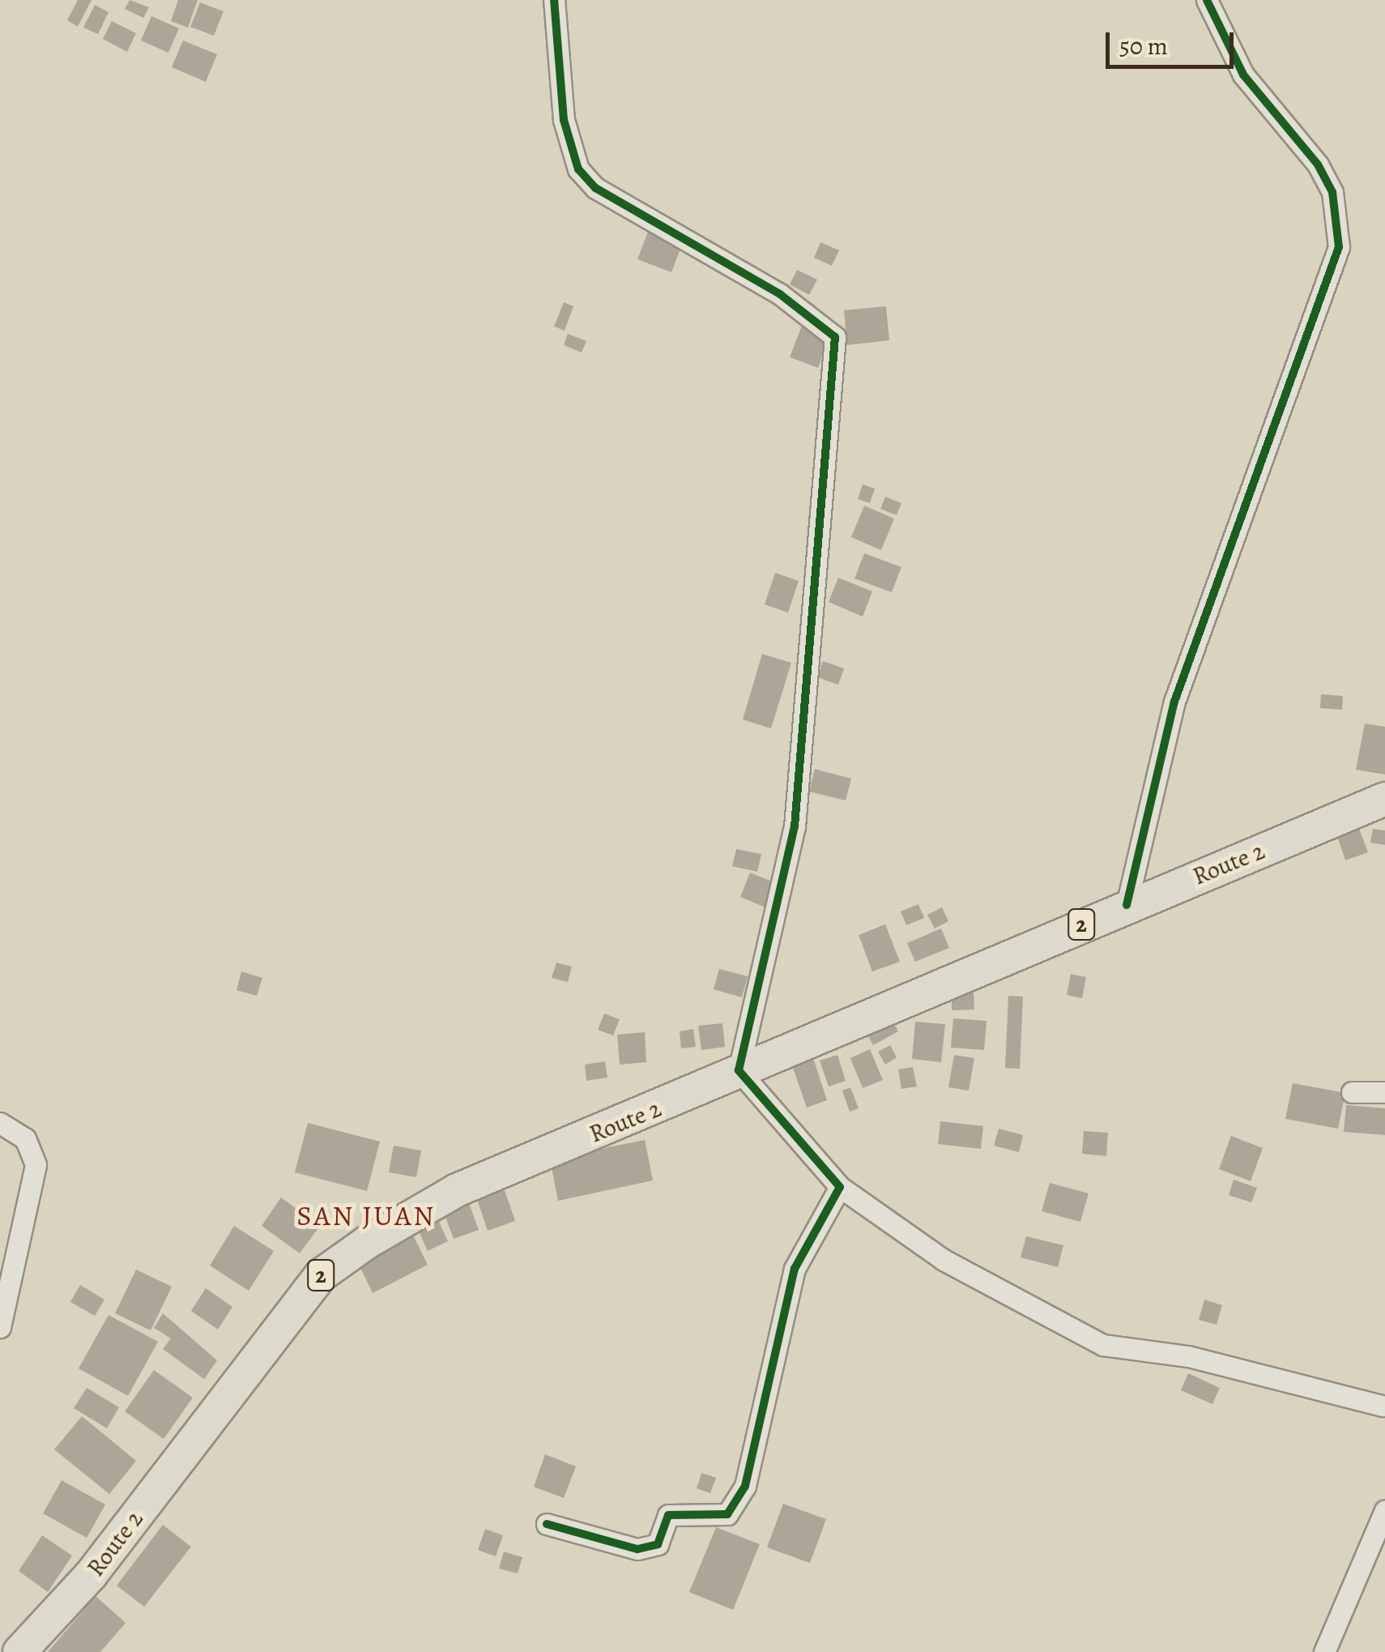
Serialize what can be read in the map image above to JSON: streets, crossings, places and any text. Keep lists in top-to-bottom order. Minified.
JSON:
{"streets":{"highway":["Route 2","2"]},"districts":["SAN JUAN"],"scale_bar":"50 m"}
